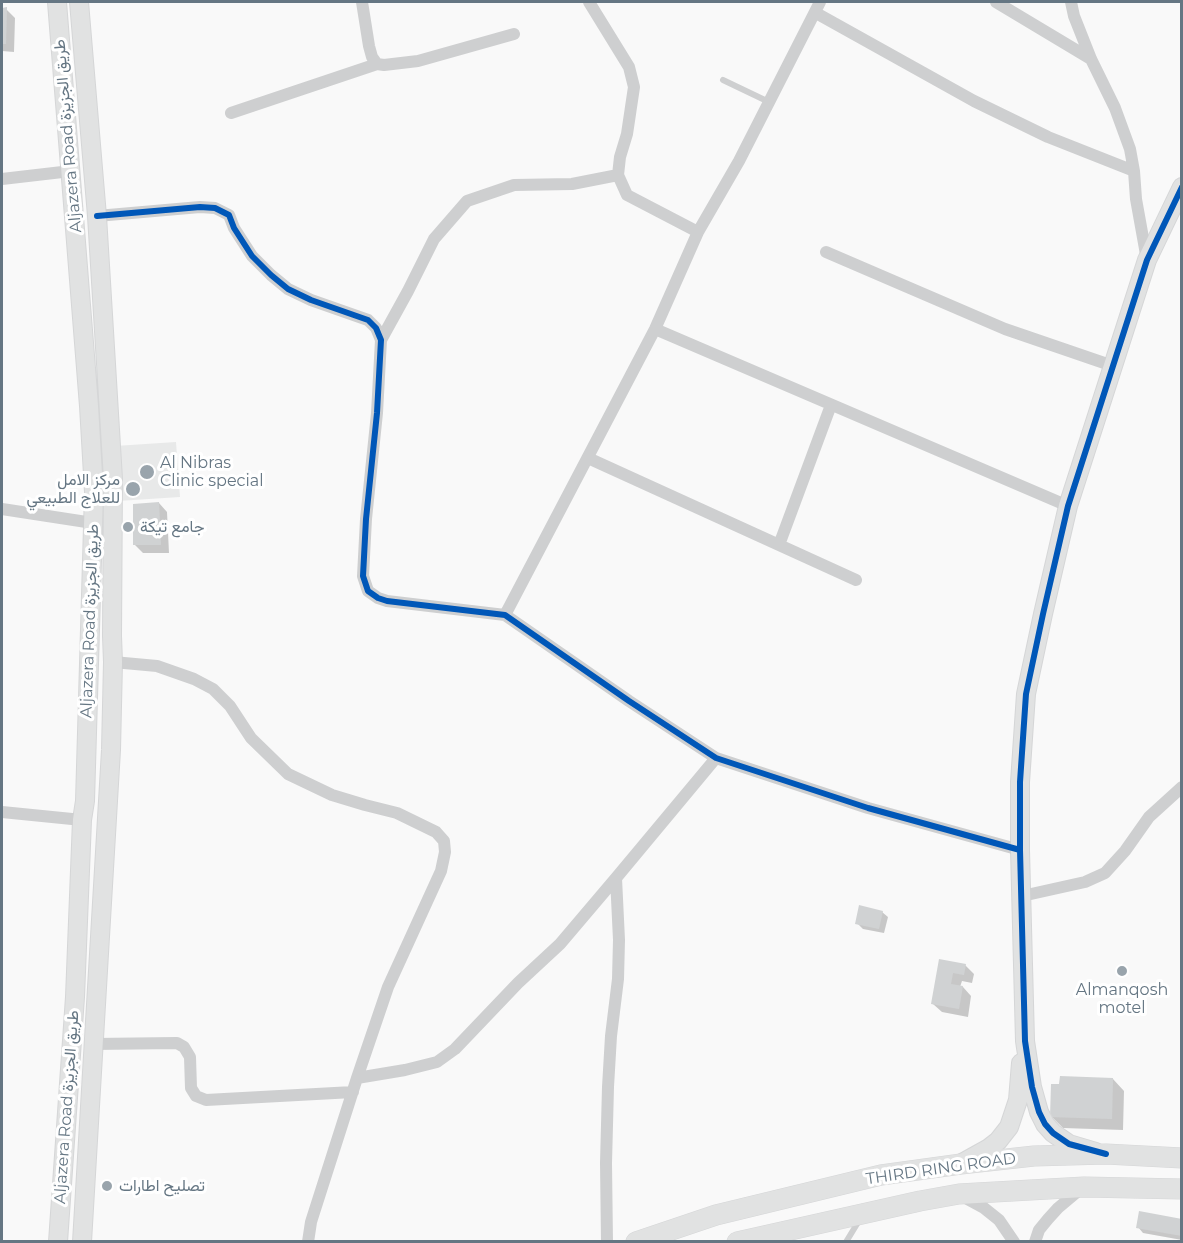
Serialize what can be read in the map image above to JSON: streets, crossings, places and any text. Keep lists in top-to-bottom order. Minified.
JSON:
{"streets":{"main road":["Aljazera Road طريق الجزيزة","THIRD RING ROAD"]},"places":["Al Nibras Clinic special","مركز الامل للعلاج الطبيعي","جامع تيكة","Almanqosh motel","تصليح اطارات"]}
